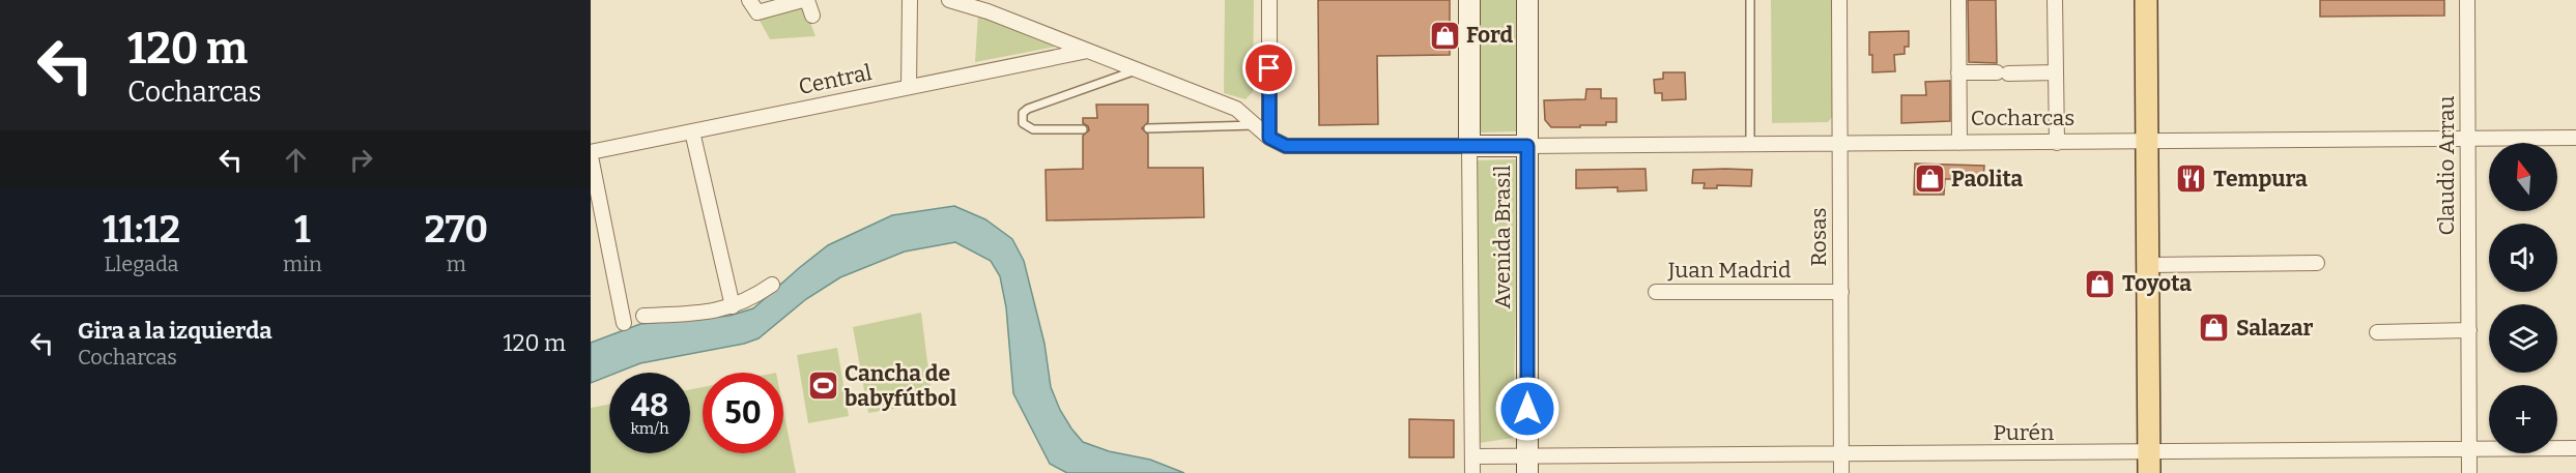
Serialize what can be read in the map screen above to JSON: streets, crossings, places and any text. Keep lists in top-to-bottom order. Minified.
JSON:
{"streets":{"main road":["Cocharcas","Avenida Brasil"],"street":["Central","Claudio Arrau","Rosas","Juan Madrid","Purén"]},"crossings":[["Cocharcas","Claudio Arrau"],["Cocharcas","Avenida Brasil"],["Cocharcas","Rosas"],["Claudio Arrau","Purén"],["Avenida Brasil","Purén"],["Rosas","Juan Madrid"],["Rosas","Purén"]],"places":{"shop":["Ford","Paolita","Toyota","Salazar"],"restaurant":["Tempura"],"sports":["Cancha de babyfútbol"]},"north":"top","page":{"turn":["120 m","Cocharcas"],"map_buttons":"+","eta":["11:12","Llegada","1","min","270","m"],"list":[{"name":"Gira a la izquierda","note":"Cocharcas","value":"120 m"}],"speed":"48 km/h","limit":"50"}}
